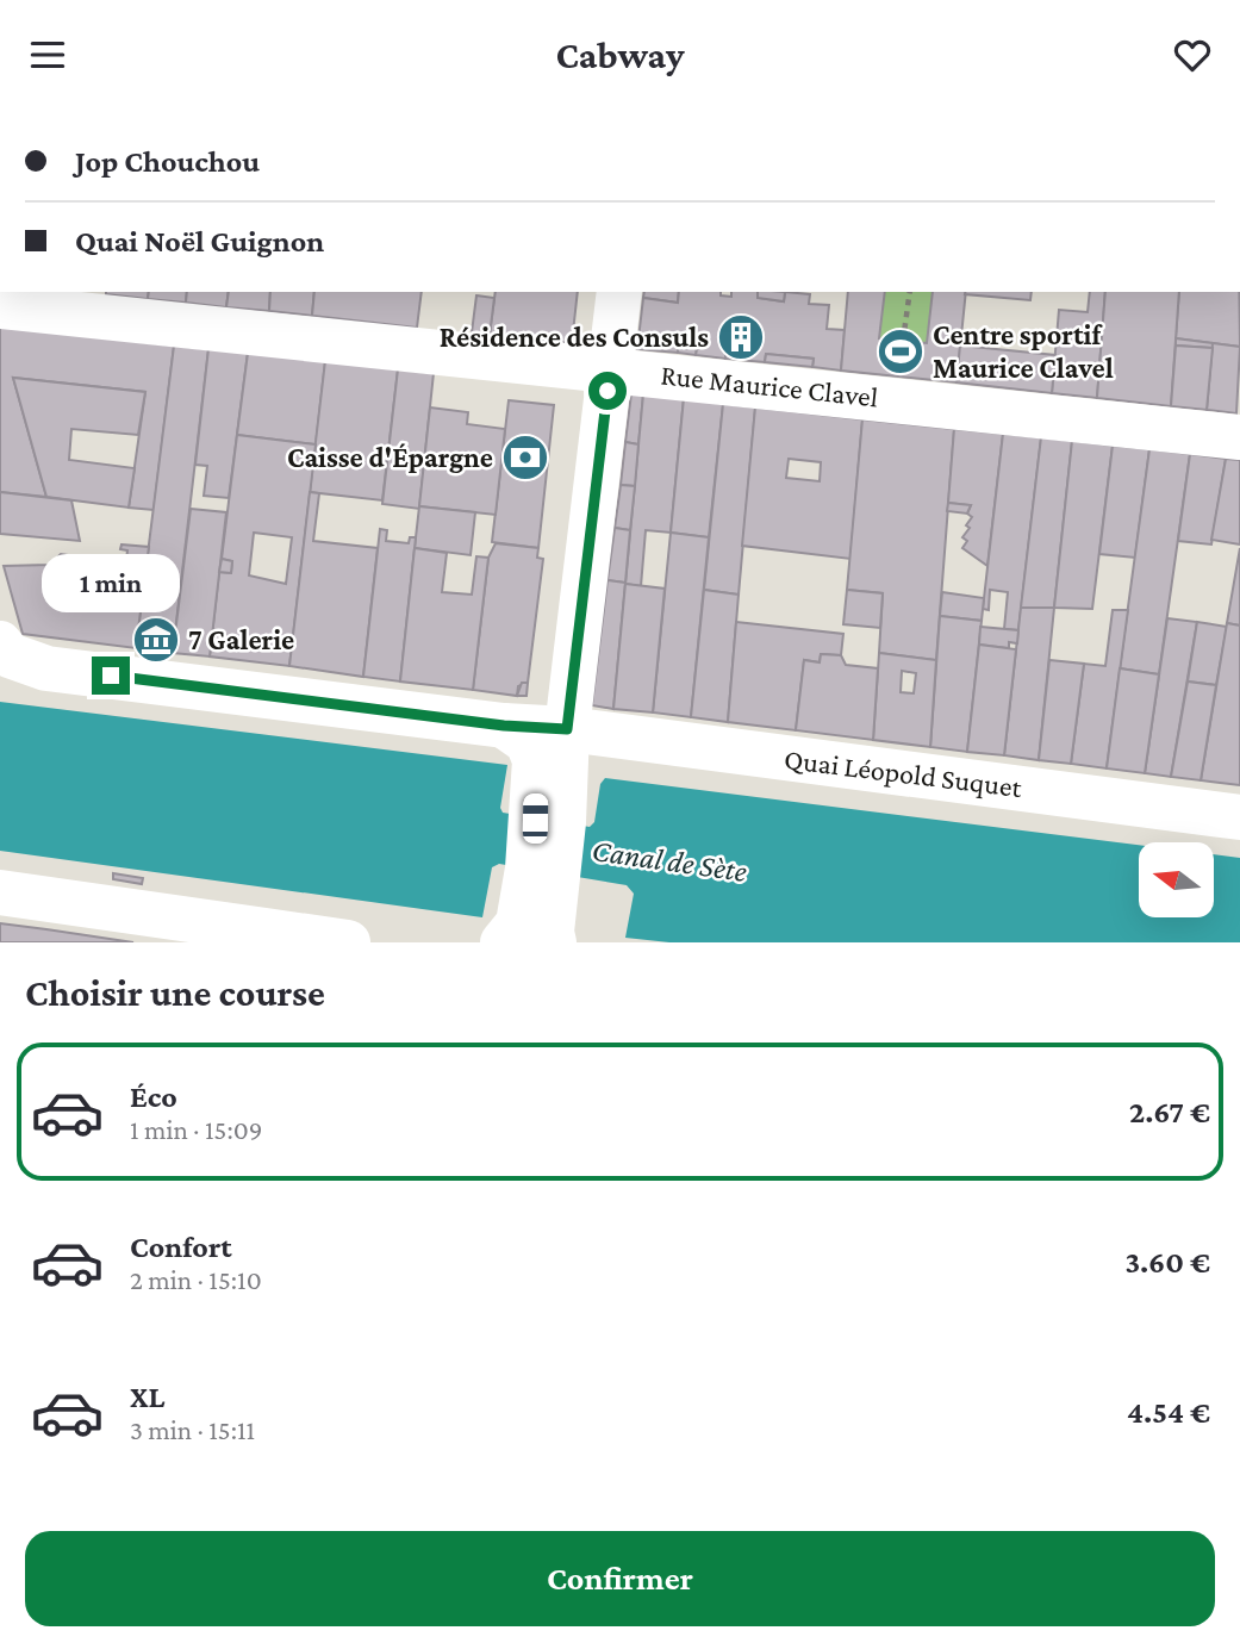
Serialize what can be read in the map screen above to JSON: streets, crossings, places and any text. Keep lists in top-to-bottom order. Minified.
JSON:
{"streets":{"street":["Rue Maurice Clavel","Quai Léopold Suquet"]},"water":["Canal de Sète"],"places":{"building":["Résidence des Consuls"],"sports":["Centre sportif Maurice Clavel"],"bank":["Caisse d'Épargne"],"museum":["7 Galerie"]},"north":"left","page":{"header":"Cabway","banner":["Jop Chouchou","Quai Noël Guignon"],"bubble":"1 min","heading":"Choisir une course","list":[{"name":"Éco","note":"1 min · 15:09","value":"2.67 €"},{"name":"Confort","note":"2 min · 15:10","value":"3.60 €"},{"name":"XL","note":"3 min · 15:11","value":"4.54 €"}],"buttons":"Confirmer"}}
